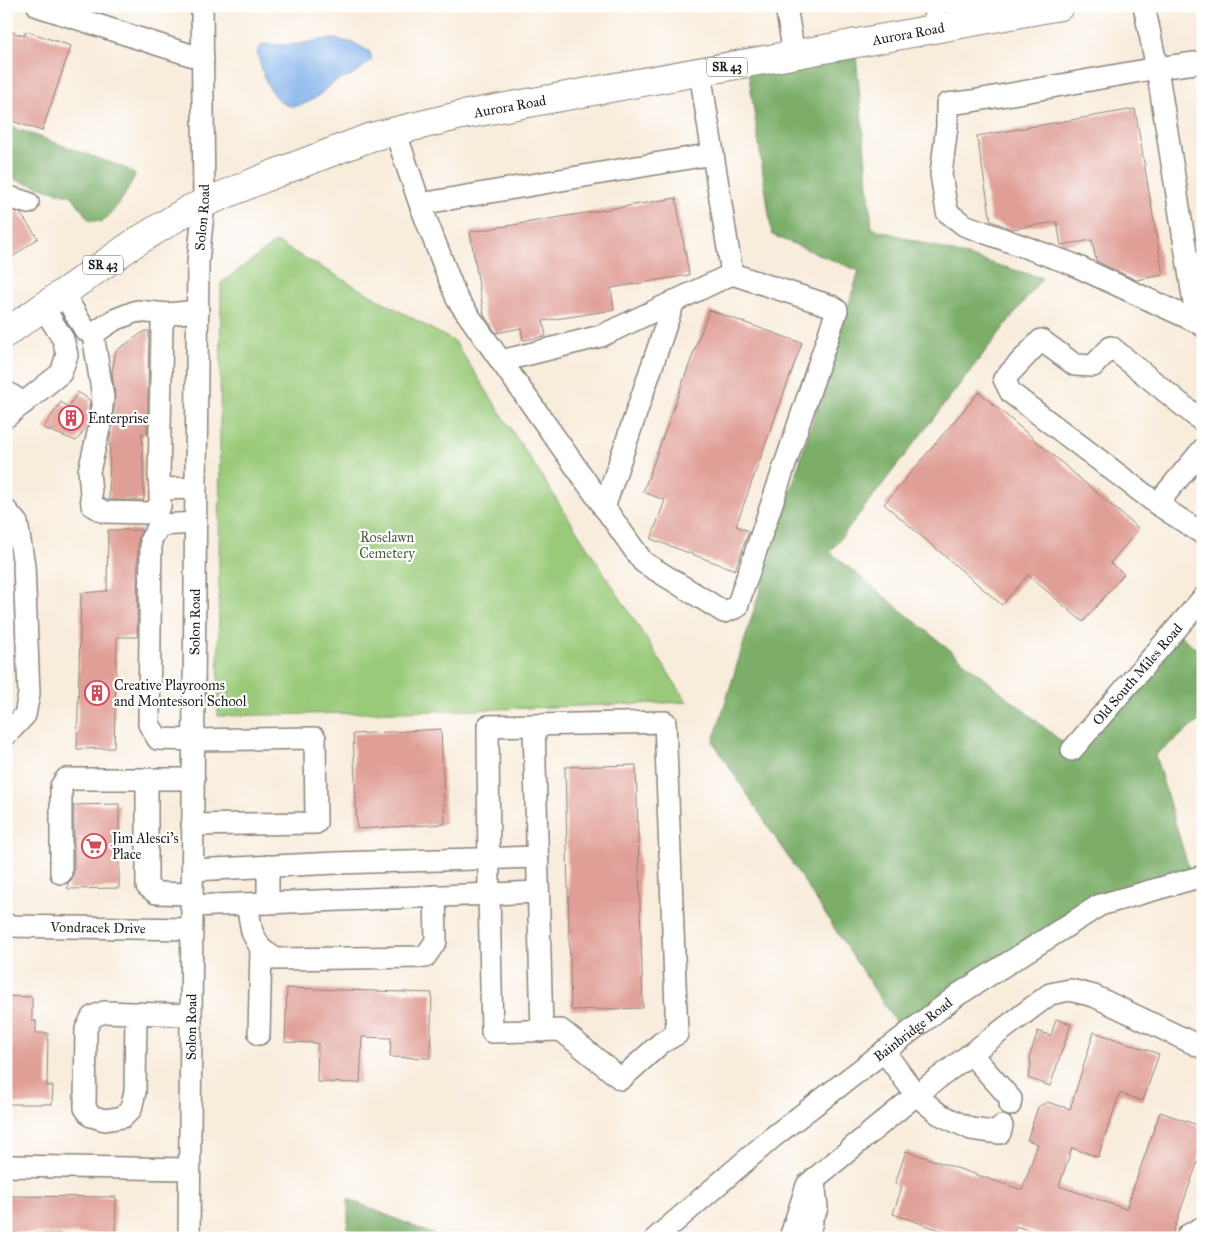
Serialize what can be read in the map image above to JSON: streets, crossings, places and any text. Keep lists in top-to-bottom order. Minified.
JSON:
{"streets":{"main road":["Aurora Road","SR 43"],"street":["Solon Road","Old South Miles Road","Vondracek Drive","Bainbridge Road"]},"crossings":[["Aurora Road","Solon Road"],["Solon Road","Vondracek Drive"]],"parks":["Roselawn Cemetery"],"places":{"building":["Enterprise","Creative Playrooms and Montessori School"],"supermarket":["Jim Alesci's Place"]}}
